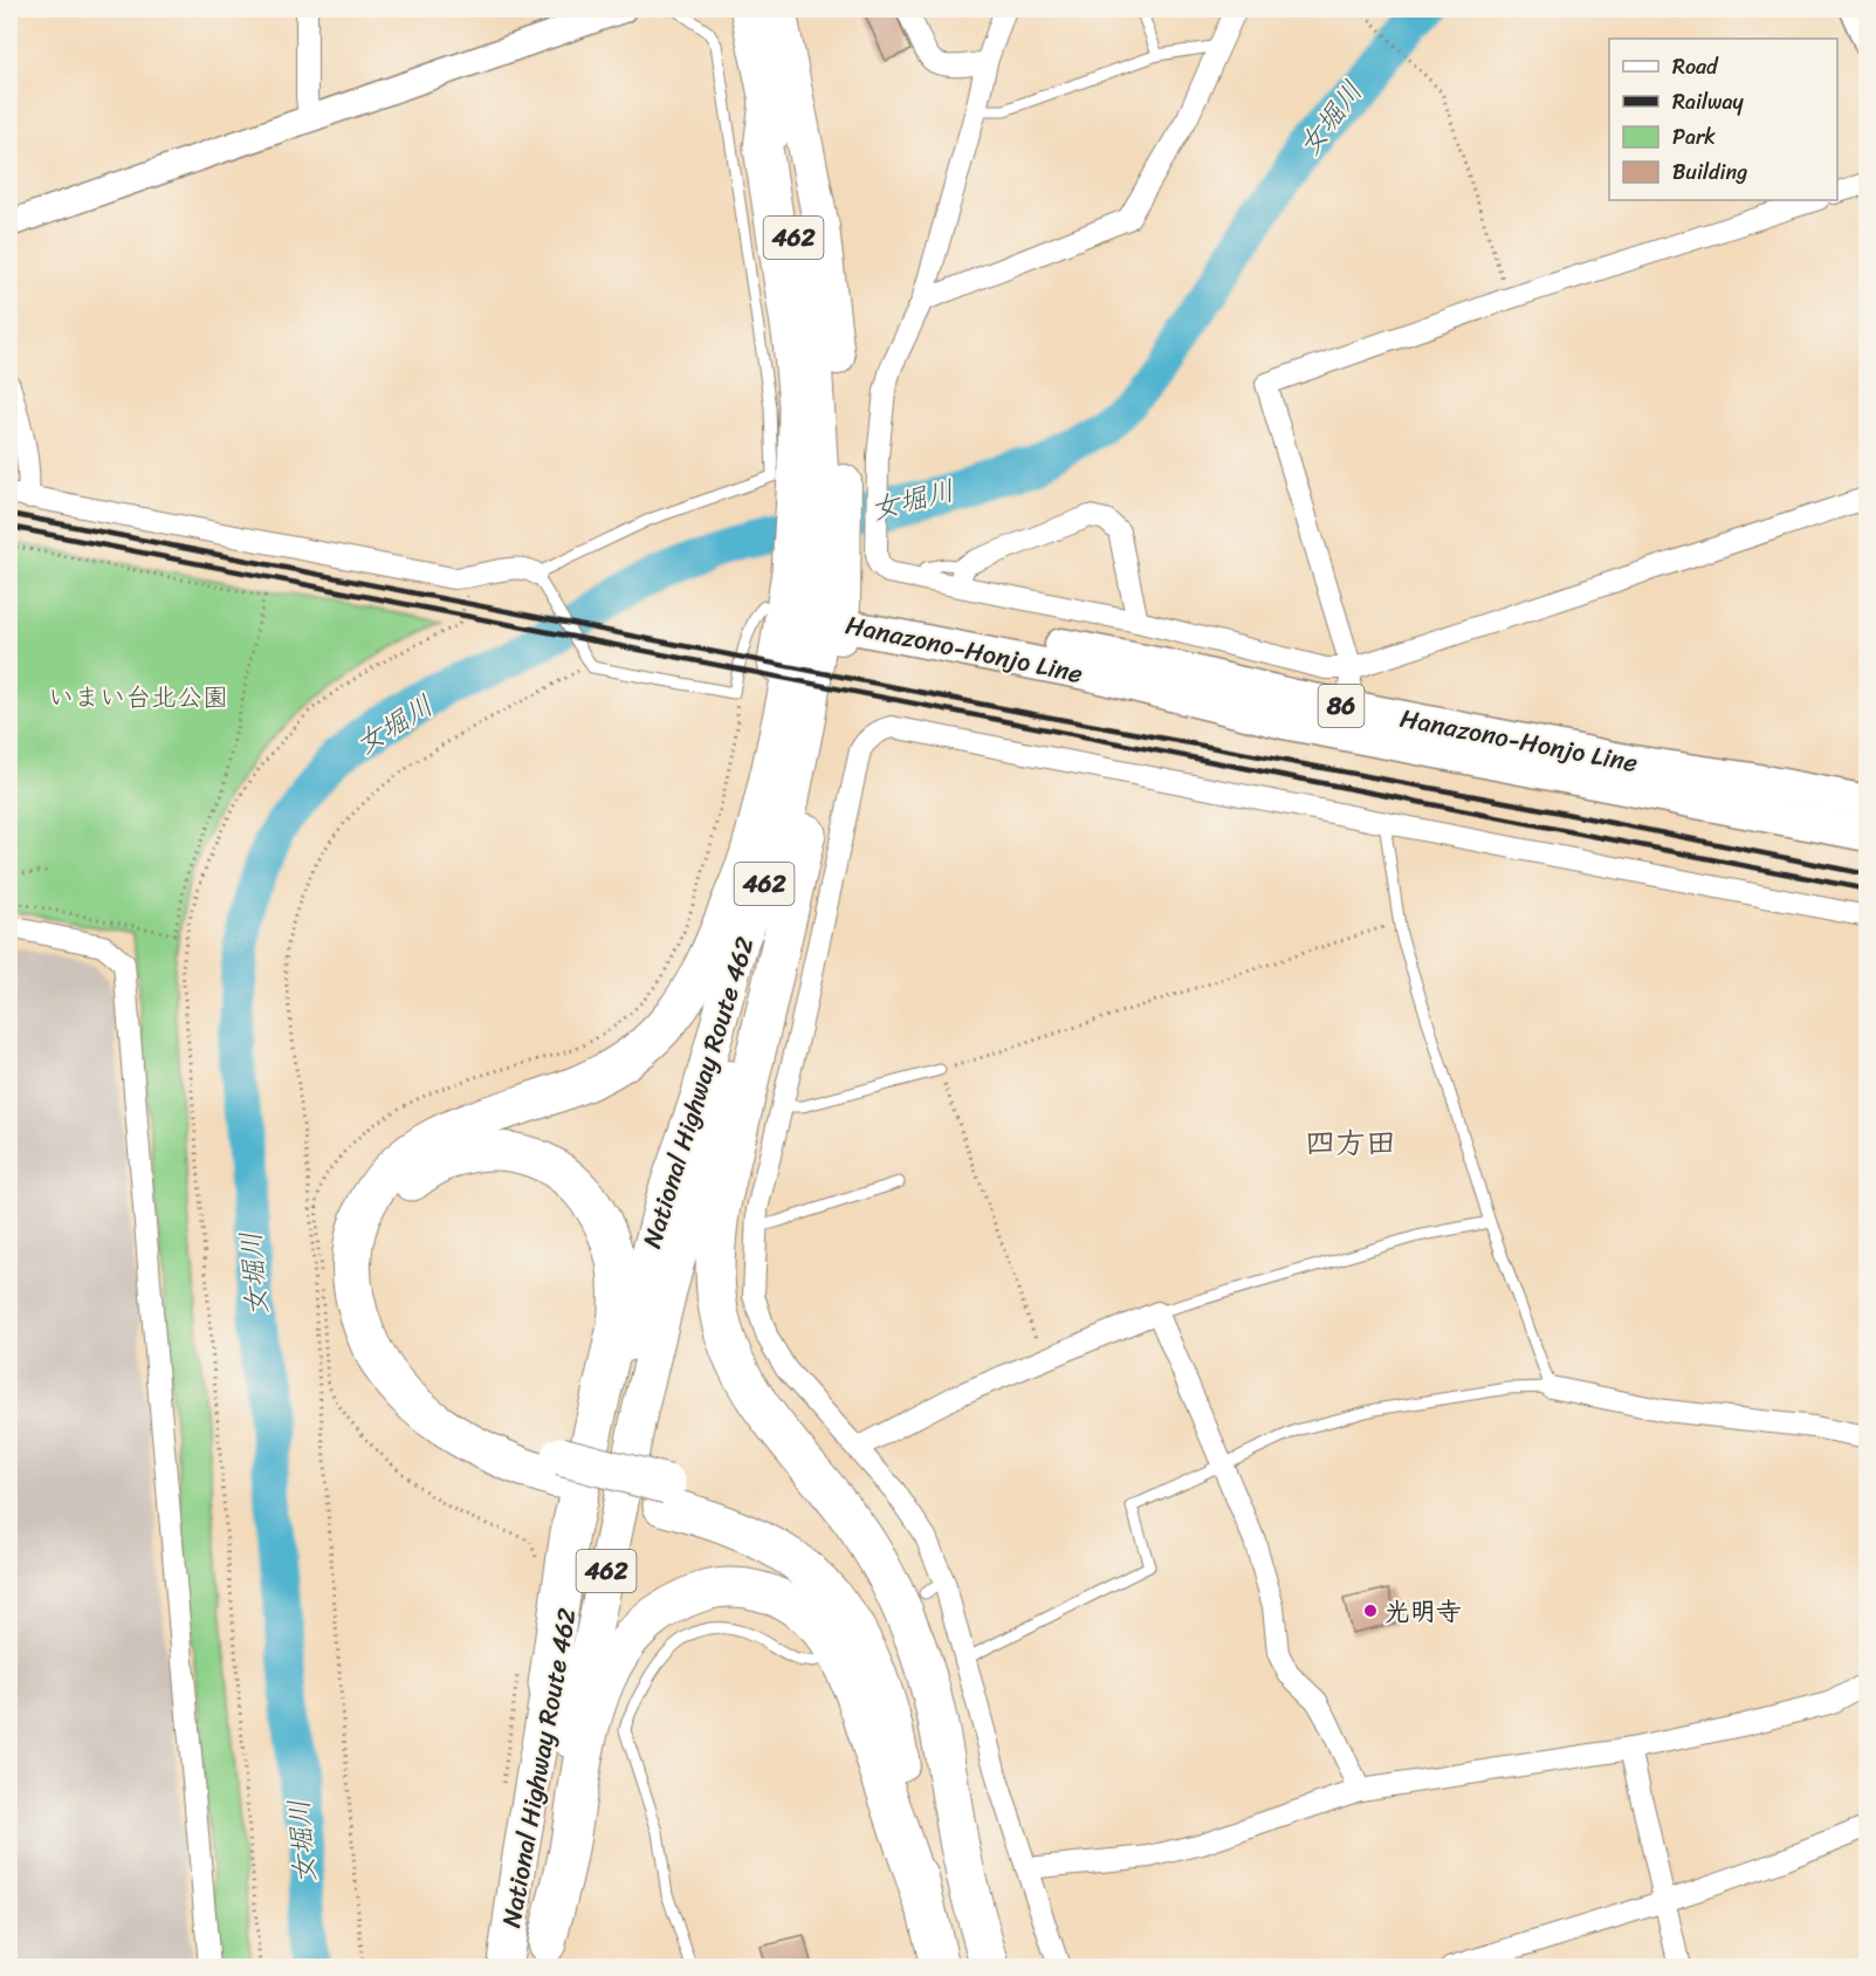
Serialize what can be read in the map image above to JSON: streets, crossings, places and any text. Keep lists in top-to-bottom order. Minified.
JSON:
{"streets":{"highway":["462","National Highway Route 462"],"main road":["Hanazono-Honjo Line","86"]},"crossings":[["Hanazono-Honjo Line","National Highway Route 462"]],"districts":["四方田"],"water":["女堀川"],"parks":["いまい台北公園"],"places":["光明寺"],"legend":["Road","Railway","Park","Building"]}
